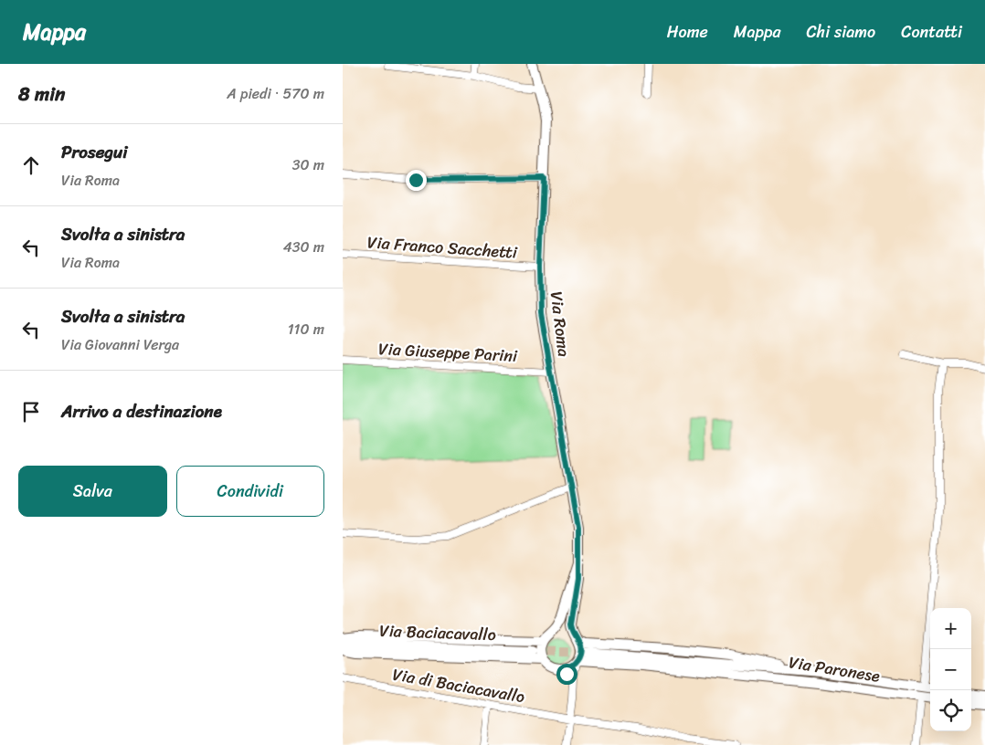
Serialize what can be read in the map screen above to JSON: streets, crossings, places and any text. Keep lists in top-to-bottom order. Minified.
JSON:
{"streets":{"main road":["Via Roma","Via Baciacavallo","Via Paronese"],"street":["Via Franco Sacchetti","Via Giuseppe Parini","Via di Baciacavallo"]},"crossings":[["Via Franco Sacchetti","Via Roma"],["Via Roma","Via Giuseppe Parini"],["Via Roma","Via di Baciacavallo"]],"page":{"header":"Mappa","nav":["Home","Mappa","Chi siamo","Contatti"],"heading":["8 min","A piedi · 570 m"],"list":[["Prosegui","Via Roma","30 m"],["Svolta a sinistra","Via Roma","430 m"],["Svolta a sinistra","Via Giovanni Verga","110 m"],"Arrivo a destinazione"],"buttons":["Salva","Condividi"],"map_buttons":["+","−"]}}
